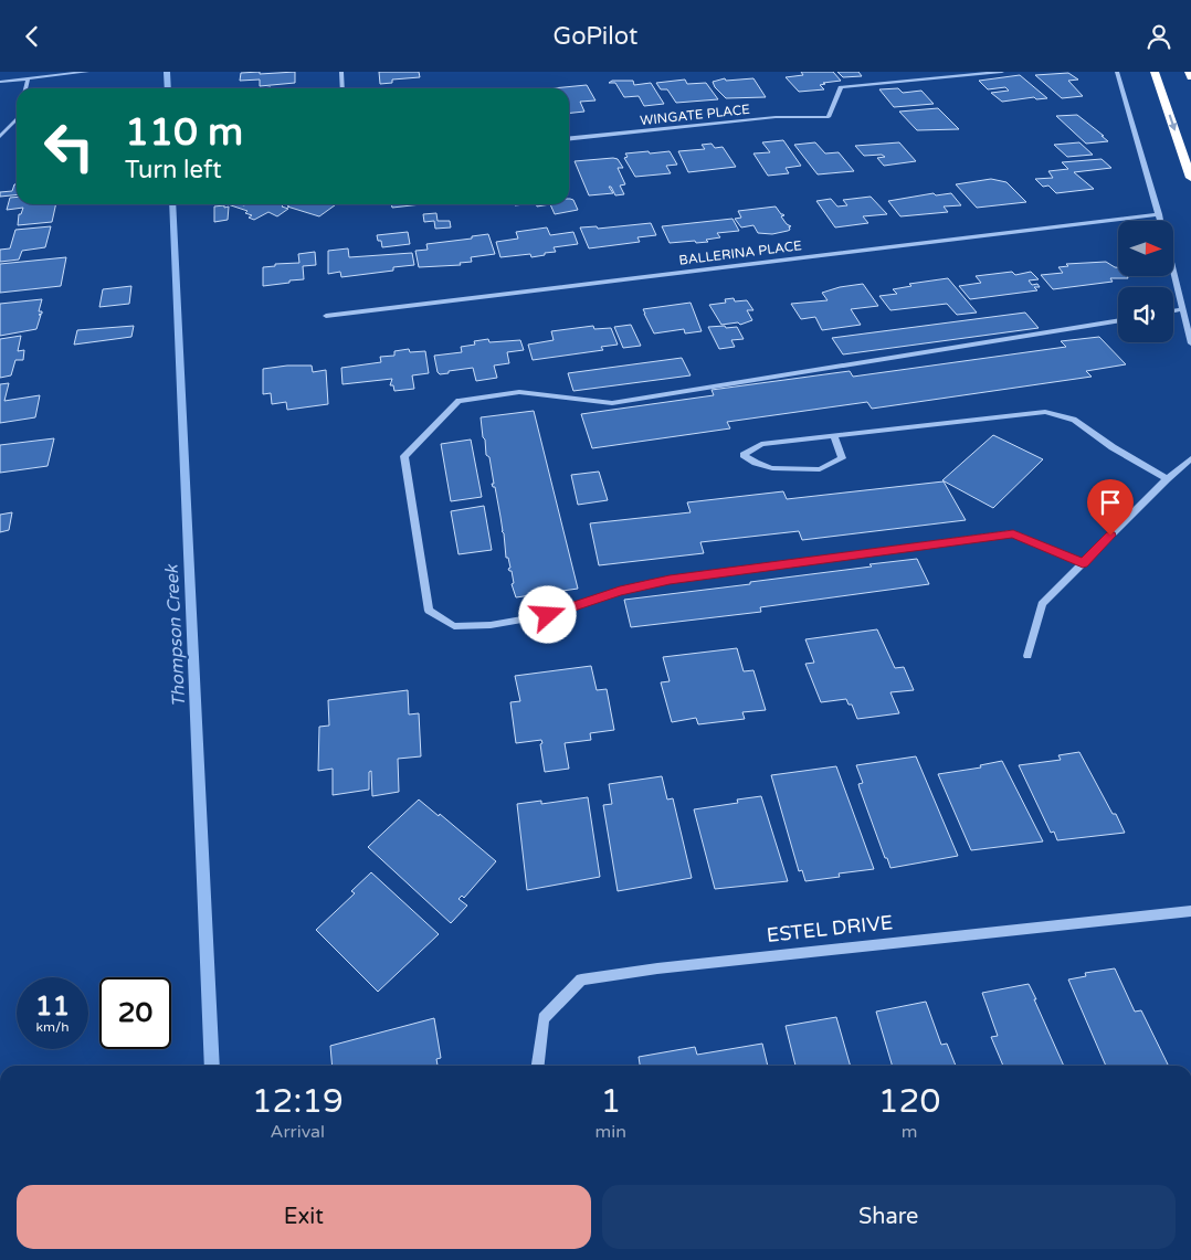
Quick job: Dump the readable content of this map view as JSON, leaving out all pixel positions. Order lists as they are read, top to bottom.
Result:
{
  "streets": {
    "street": ["WINGATE PLACE", "BALLERINA PLACE", "ESTEL DRIVE"]
  },
  "water": ["Thompson Creek"],
  "north": "right",
  "page": {
    "header": "GoPilot",
    "turn": ["110 m", "Turn left"],
    "speed": "11 km/h",
    "limit": "20",
    "eta": [
      "12:19",
      "Arrival",
      "1",
      "min",
      "120",
      "m"
    ],
    "buttons": ["Exit", "Share"]
  }
}
